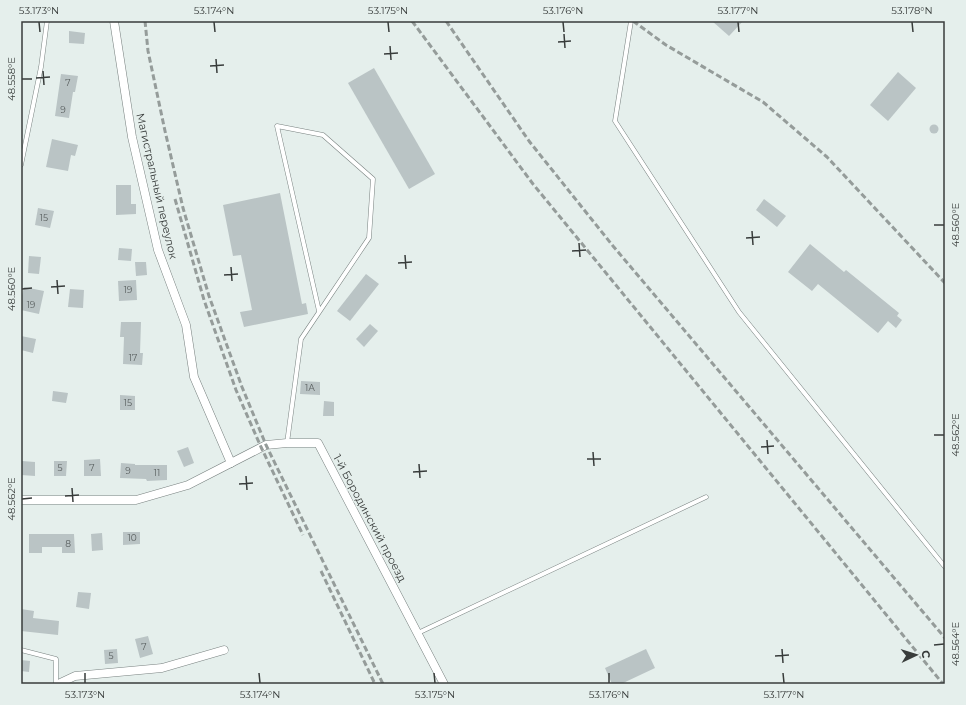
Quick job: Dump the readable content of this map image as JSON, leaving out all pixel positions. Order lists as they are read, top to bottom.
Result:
{
  "streets": {
    "street": ["Магистральный переулок", "1-й Бородинский проезд"]
  },
  "crossings": [
    ["Магистральный переулок", "1-й Бородинский проезд"]
  ],
  "house_numbers": [
    "7",
    "9",
    "15",
    "19",
    "19",
    "17",
    "1А",
    "15",
    "5",
    "7",
    "9",
    "11",
    "10",
    "8",
    "7",
    "5"
  ],
  "north": "right",
  "coordinates": [
    "53.173°N",
    "53.174°N",
    "53.175°N",
    "53.176°N",
    "53.177°N",
    "53.178°N",
    "48.558°E",
    "48.560°E",
    "48.562°E",
    "48.564°E"
  ]
}
